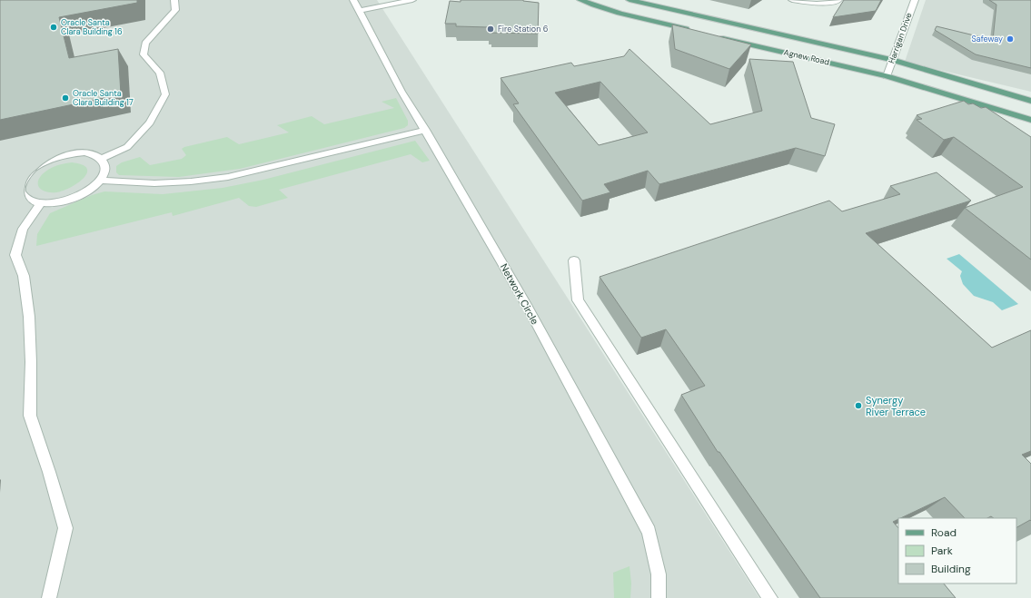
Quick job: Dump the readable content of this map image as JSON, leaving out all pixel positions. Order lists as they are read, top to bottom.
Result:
{
  "streets": {
    "main road": ["Agnew Road"],
    "street": ["Harrigan Drive", "Network Circle"]
  },
  "crossings": [
    ["Harrigan Drive", "Agnew Road"]
  ],
  "places": [
    "Oracle Santa Clara Building 16",
    "Fire Station 6",
    "Safeway",
    "Oracle Santa Clara Building 17",
    "Synergy River Terrace"
  ],
  "legend": ["Road", "Park", "Building"]
}
